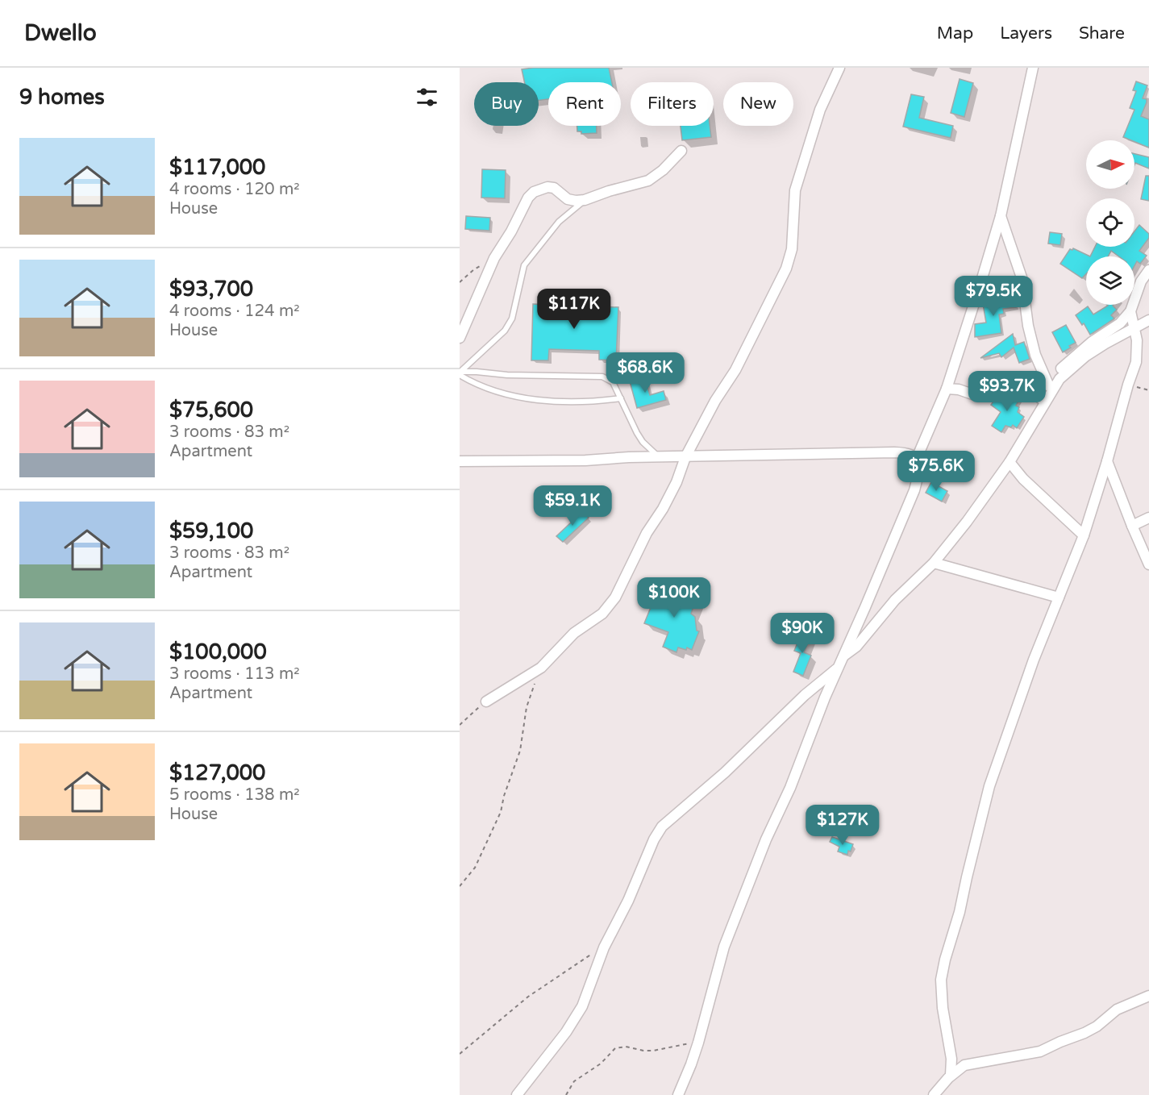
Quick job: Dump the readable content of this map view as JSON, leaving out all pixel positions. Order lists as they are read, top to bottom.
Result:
{
  "north": "right",
  "page": {
    "header": "Dwello",
    "nav": ["Map", "Layers", "Share"],
    "heading": "9 homes",
    "chip": [
      "Buy",
      "Rent",
      "Filters",
      "New"
    ],
    "list": [
      {
        "name": "$117,000",
        "note": "4 rooms · 120 m² · House"
      },
      {
        "name": "$93,700",
        "note": "4 rooms · 124 m² · House"
      },
      {
        "name": "$75,600",
        "note": "3 rooms · 83 m² · Apartment"
      },
      {
        "name": "$59,100",
        "note": "3 rooms · 83 m² · Apartment"
      },
      {
        "name": "$100,000",
        "note": "3 rooms · 113 m² · Apartment"
      },
      {
        "name": "$127,000",
        "note": "5 rooms · 138 m² · House"
      }
    ],
    "price": [
      "$79.5K",
      "$117K",
      "$68.6K",
      "$93.7K",
      "$75.6K",
      "$59.1K",
      "$100K",
      "$90K",
      "$127K"
    ]
  }
}
